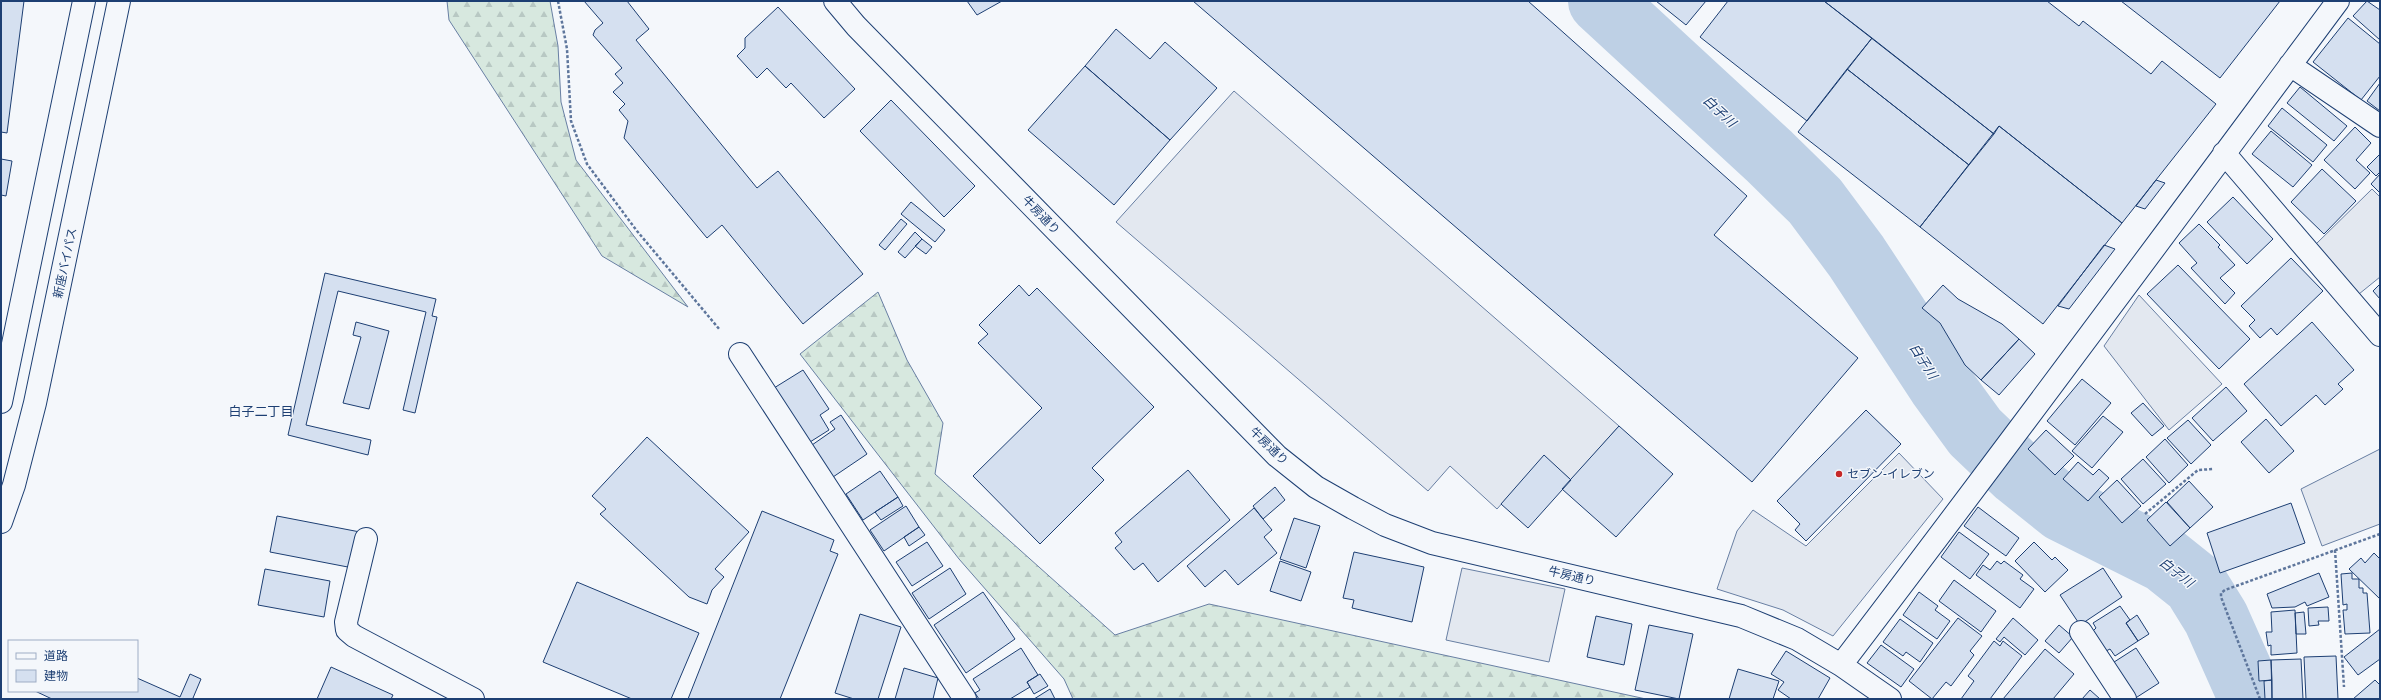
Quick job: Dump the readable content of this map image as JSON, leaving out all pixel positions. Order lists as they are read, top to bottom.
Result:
{
  "streets": {
    "main road": ["牛房通り", "新座バイパス"]
  },
  "districts": ["白子二丁目"],
  "water": ["白子川"],
  "places": ["セブン-イレブン"],
  "legend": ["道路", "建物"]
}
